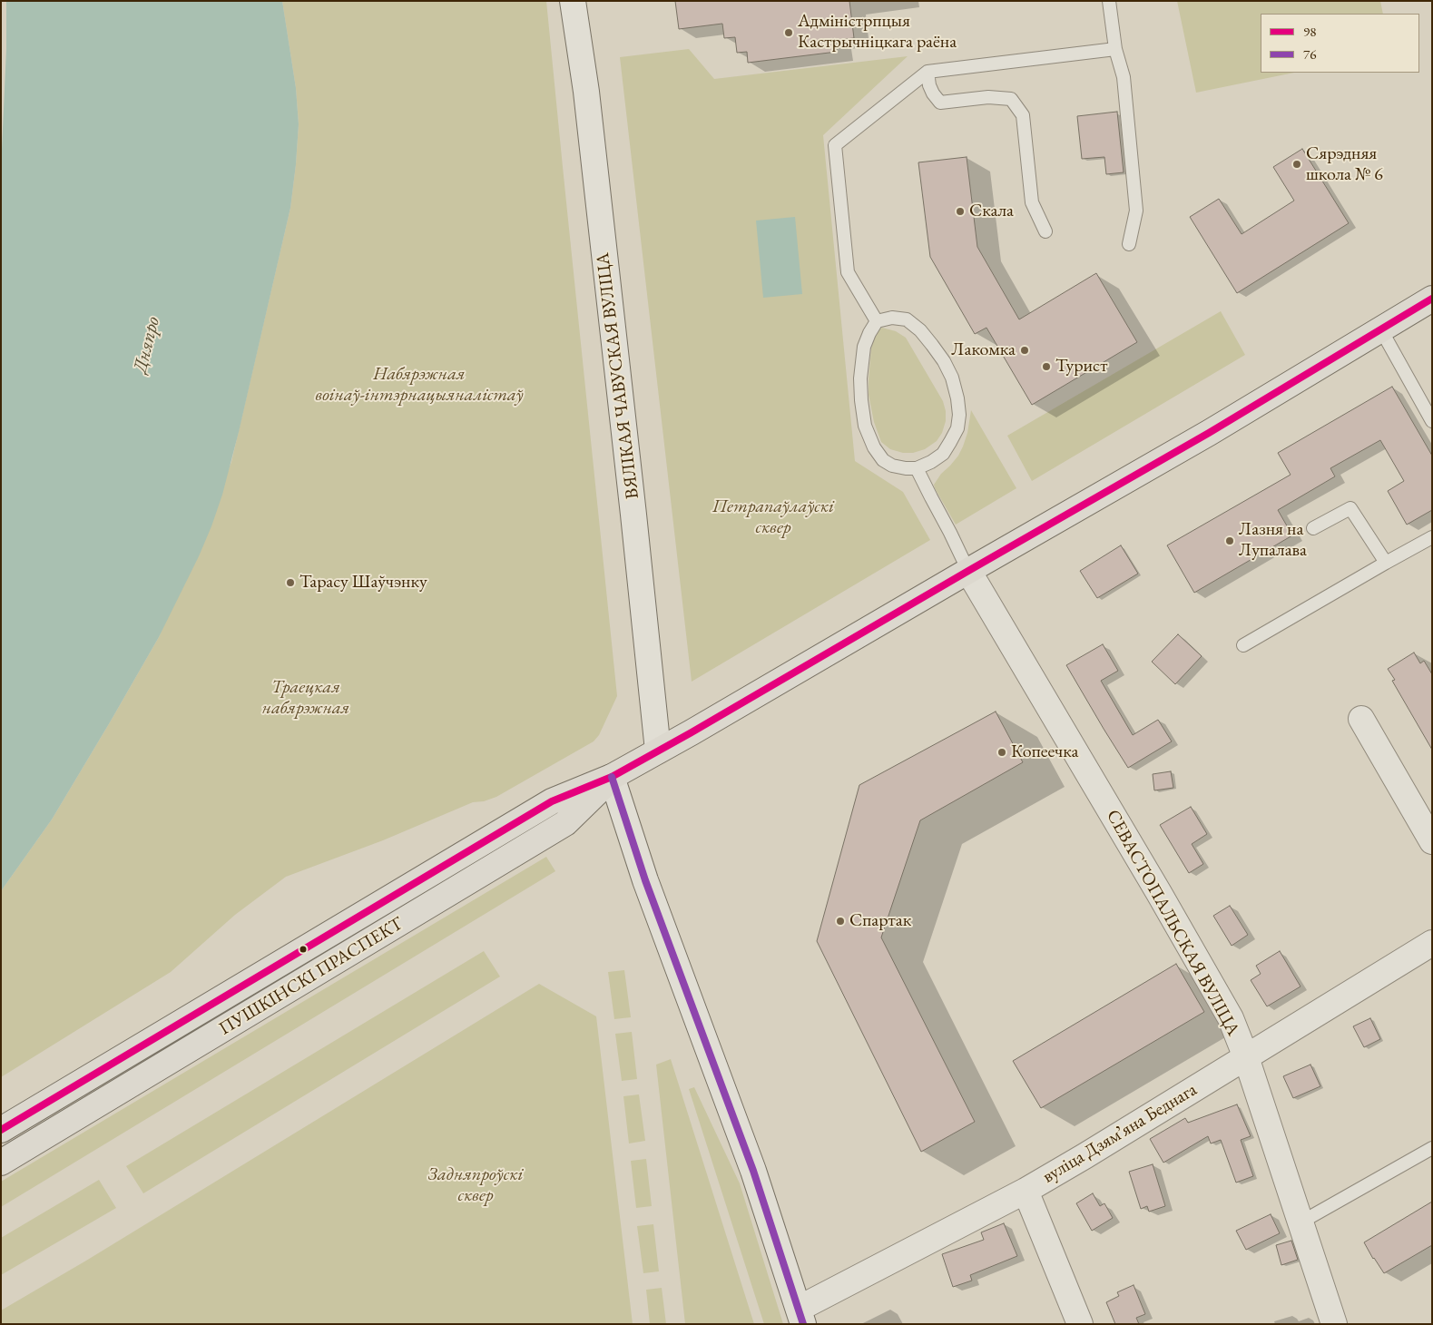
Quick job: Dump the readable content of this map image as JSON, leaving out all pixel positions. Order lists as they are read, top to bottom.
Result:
{
  "streets": {
    "main road": ["ПУШКІНСКІ ПРАСПЕКТ"],
    "street": ["ВЯЛІКАЯ ЧАВУСКАЯ ВУЛІЦА", "СЕВАСТОПАЛЬСКАЯ ВУЛІЦА", "вуліца Дзямʼяна Беднага"]
  },
  "crossings": [
    ["ВЯЛІКАЯ ЧАВУСКАЯ ВУЛІЦА", "ПУШКІНСКІ ПРАСПЕКТ"],
    ["СЕВАСТОПАЛЬСКАЯ ВУЛІЦА", "ПУШКІНСКІ ПРАСПЕКТ"],
    ["СЕВАСТОПАЛЬСКАЯ ВУЛІЦА", "вуліца Дзямʼяна Беднага"]
  ],
  "water": ["Дняпро"],
  "parks": [
    "Набярэжная воінаў-інтэрнацыяналістаў",
    "Петрапаўлаўскі сквер",
    "Траецкая набярэжная",
    "Задняпроўскі сквер"
  ],
  "places": [
    "Адміністрпцыя Кастрычніцкага раёна",
    "Сярэдняя школа № 6",
    "Скала",
    "Лакомка",
    "Турист",
    "Лазня на Лупалава",
    "Тарасу Шаўчэнку",
    "Копеечка",
    "Спартак"
  ],
  "lines": ["transit line 98", "transit line 76"],
  "legend": ["98", "76"]
}
